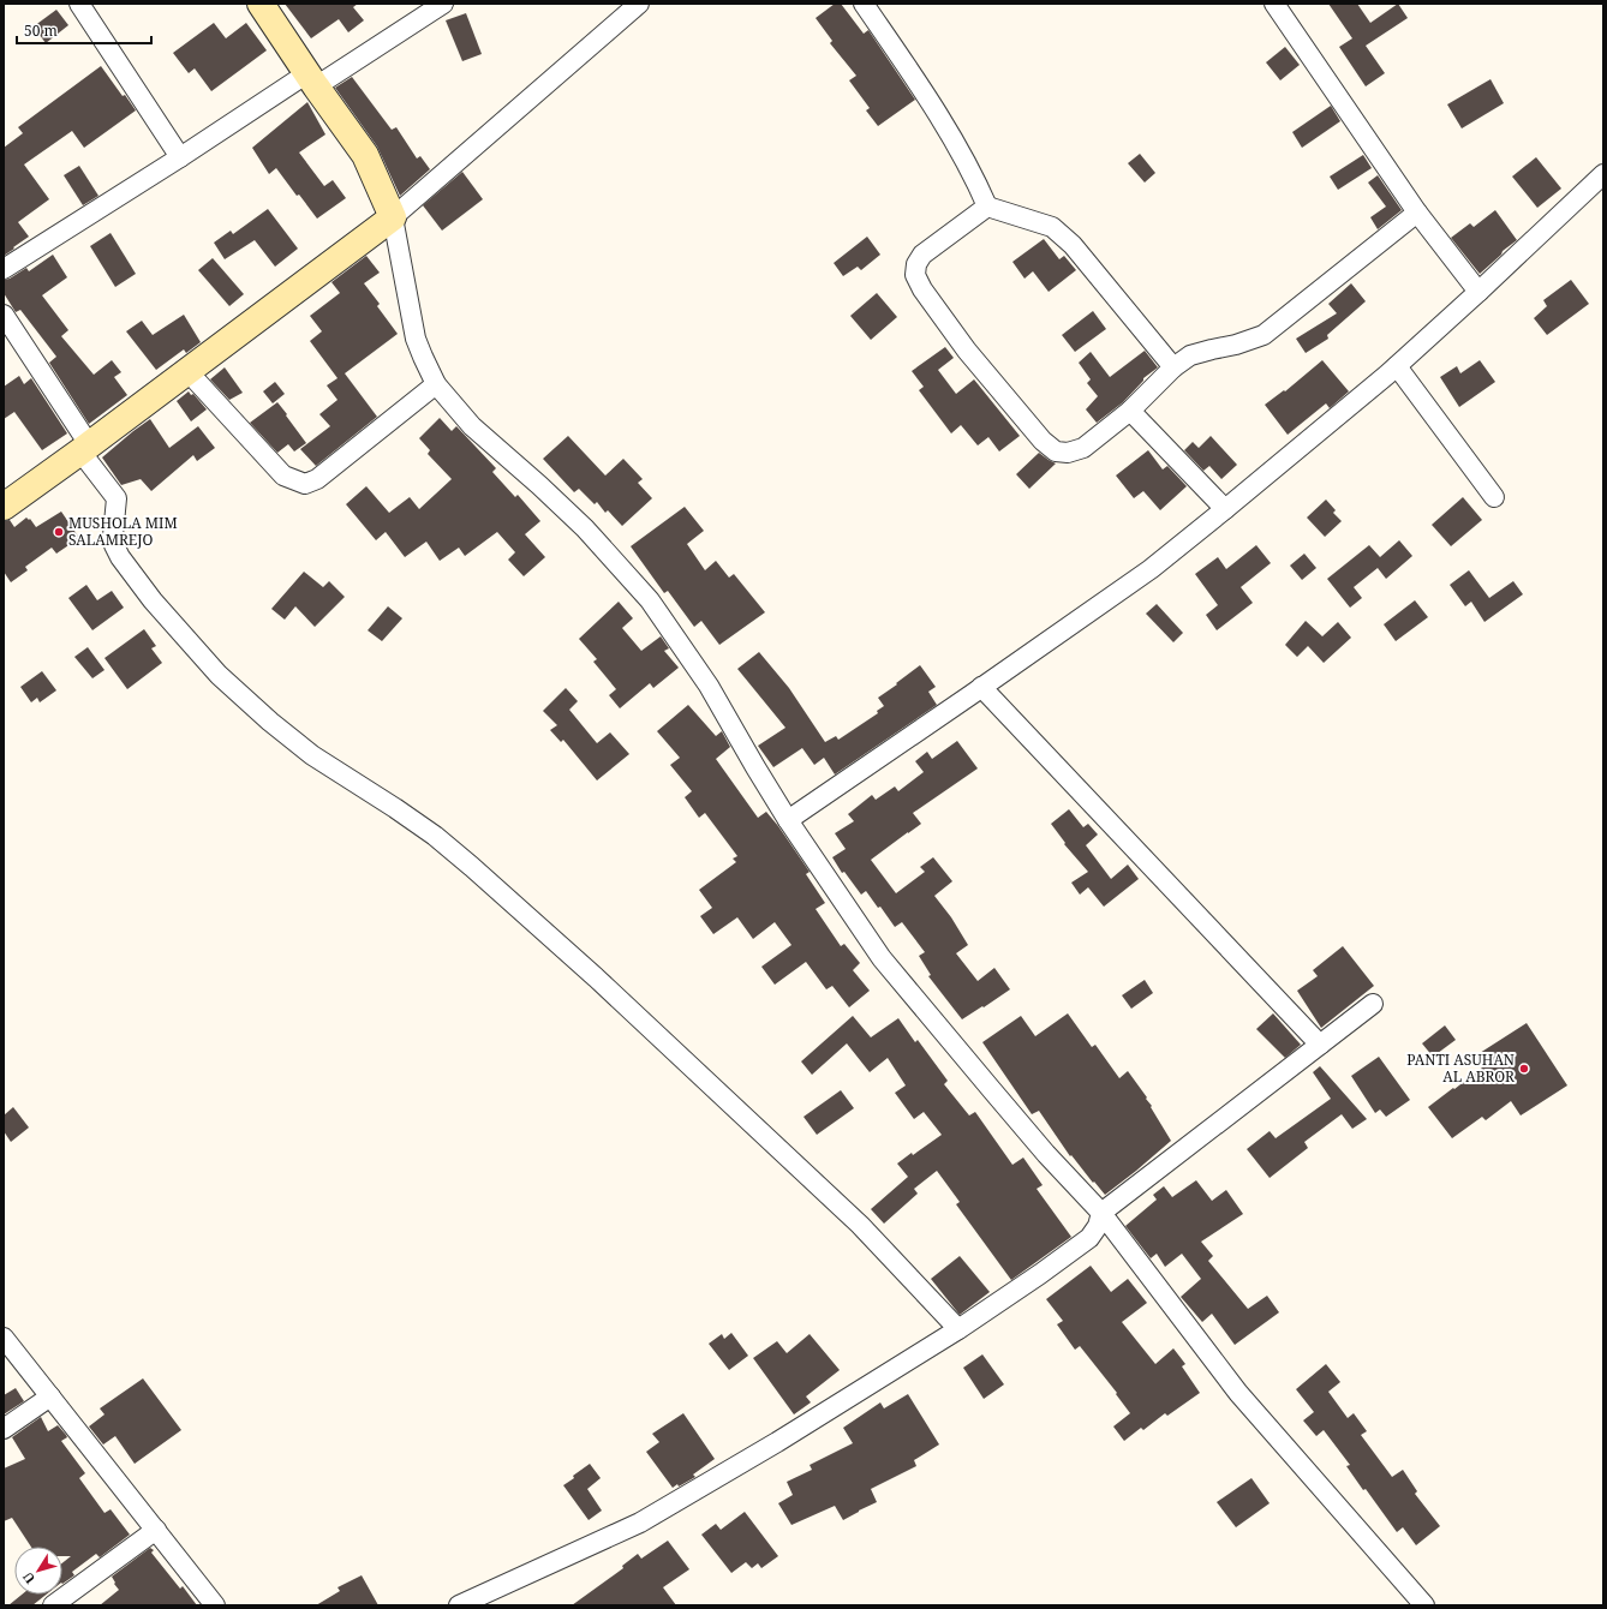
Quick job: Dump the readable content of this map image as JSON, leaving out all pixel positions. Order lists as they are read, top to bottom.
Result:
{
  "places": ["MUSHOLA MIM SALAMREJO", "PANTI ASUHAN AL ABROR"],
  "scale_bar": "50 m",
  "north": "bottom left"
}
